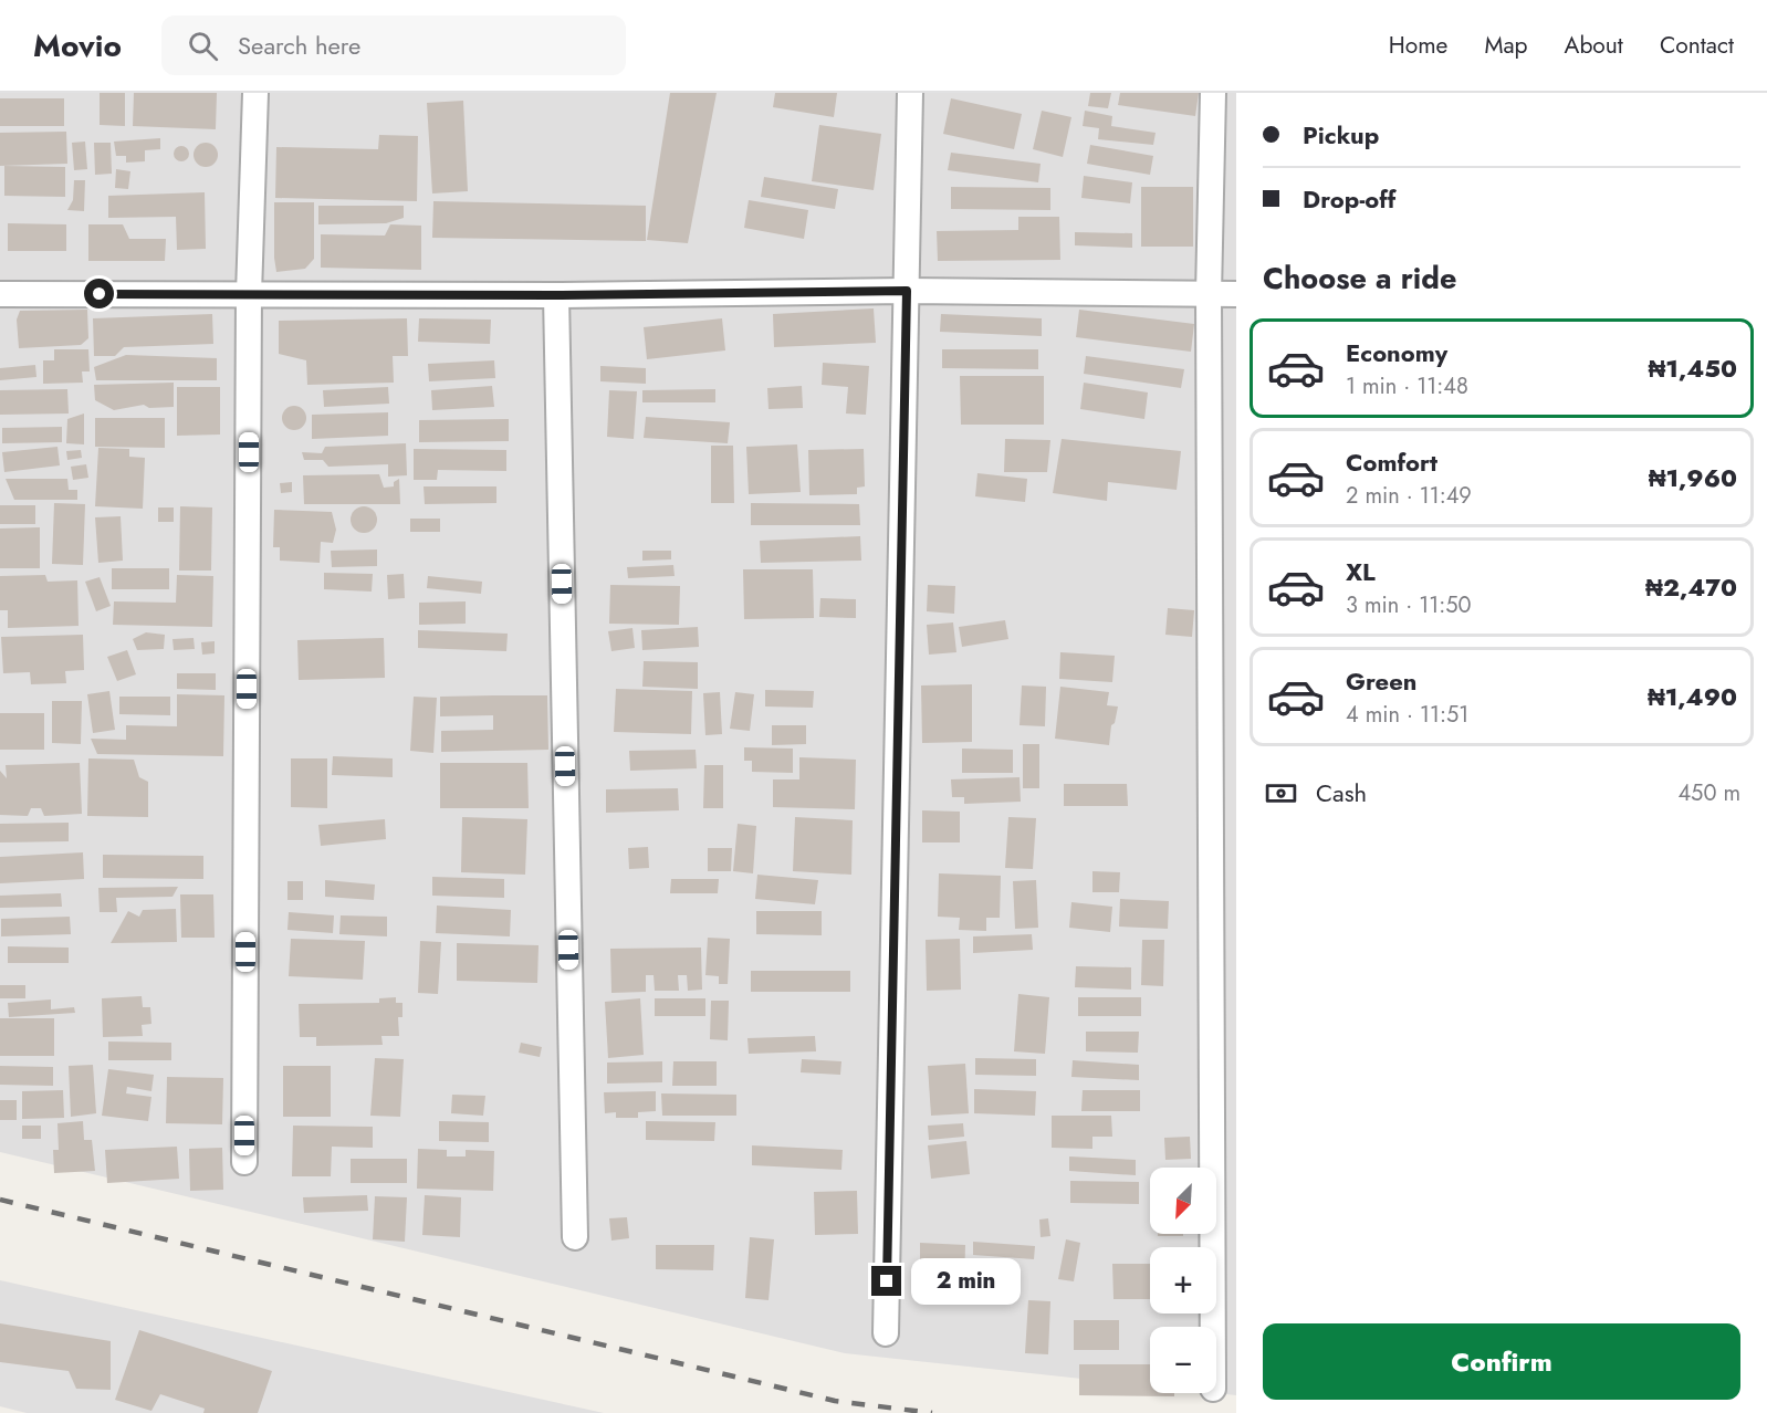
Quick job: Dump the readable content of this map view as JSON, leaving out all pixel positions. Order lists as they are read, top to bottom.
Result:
{
  "north": "bottom left",
  "page": {
    "header": "Movio",
    "search": "Search here",
    "nav": [
      "Home",
      "Map",
      "About",
      "Contact"
    ],
    "banner": ["Pickup", "Drop-off"],
    "heading": "Choose a ride",
    "list": [
      {
        "name": "Economy",
        "note": "1 min · 11:48",
        "value": "₦1,450"
      },
      {
        "name": "Comfort",
        "note": "2 min · 11:49",
        "value": "₦1,960"
      },
      {
        "name": "XL",
        "note": "3 min · 11:50",
        "value": "₦2,470"
      },
      {
        "name": "Green",
        "note": "4 min · 11:51",
        "value": "₦1,490"
      }
    ],
    "pay": ["Cash", "450 m"],
    "map_buttons": ["+", "−"],
    "bubble": "2 min",
    "buttons": "Confirm"
  }
}
